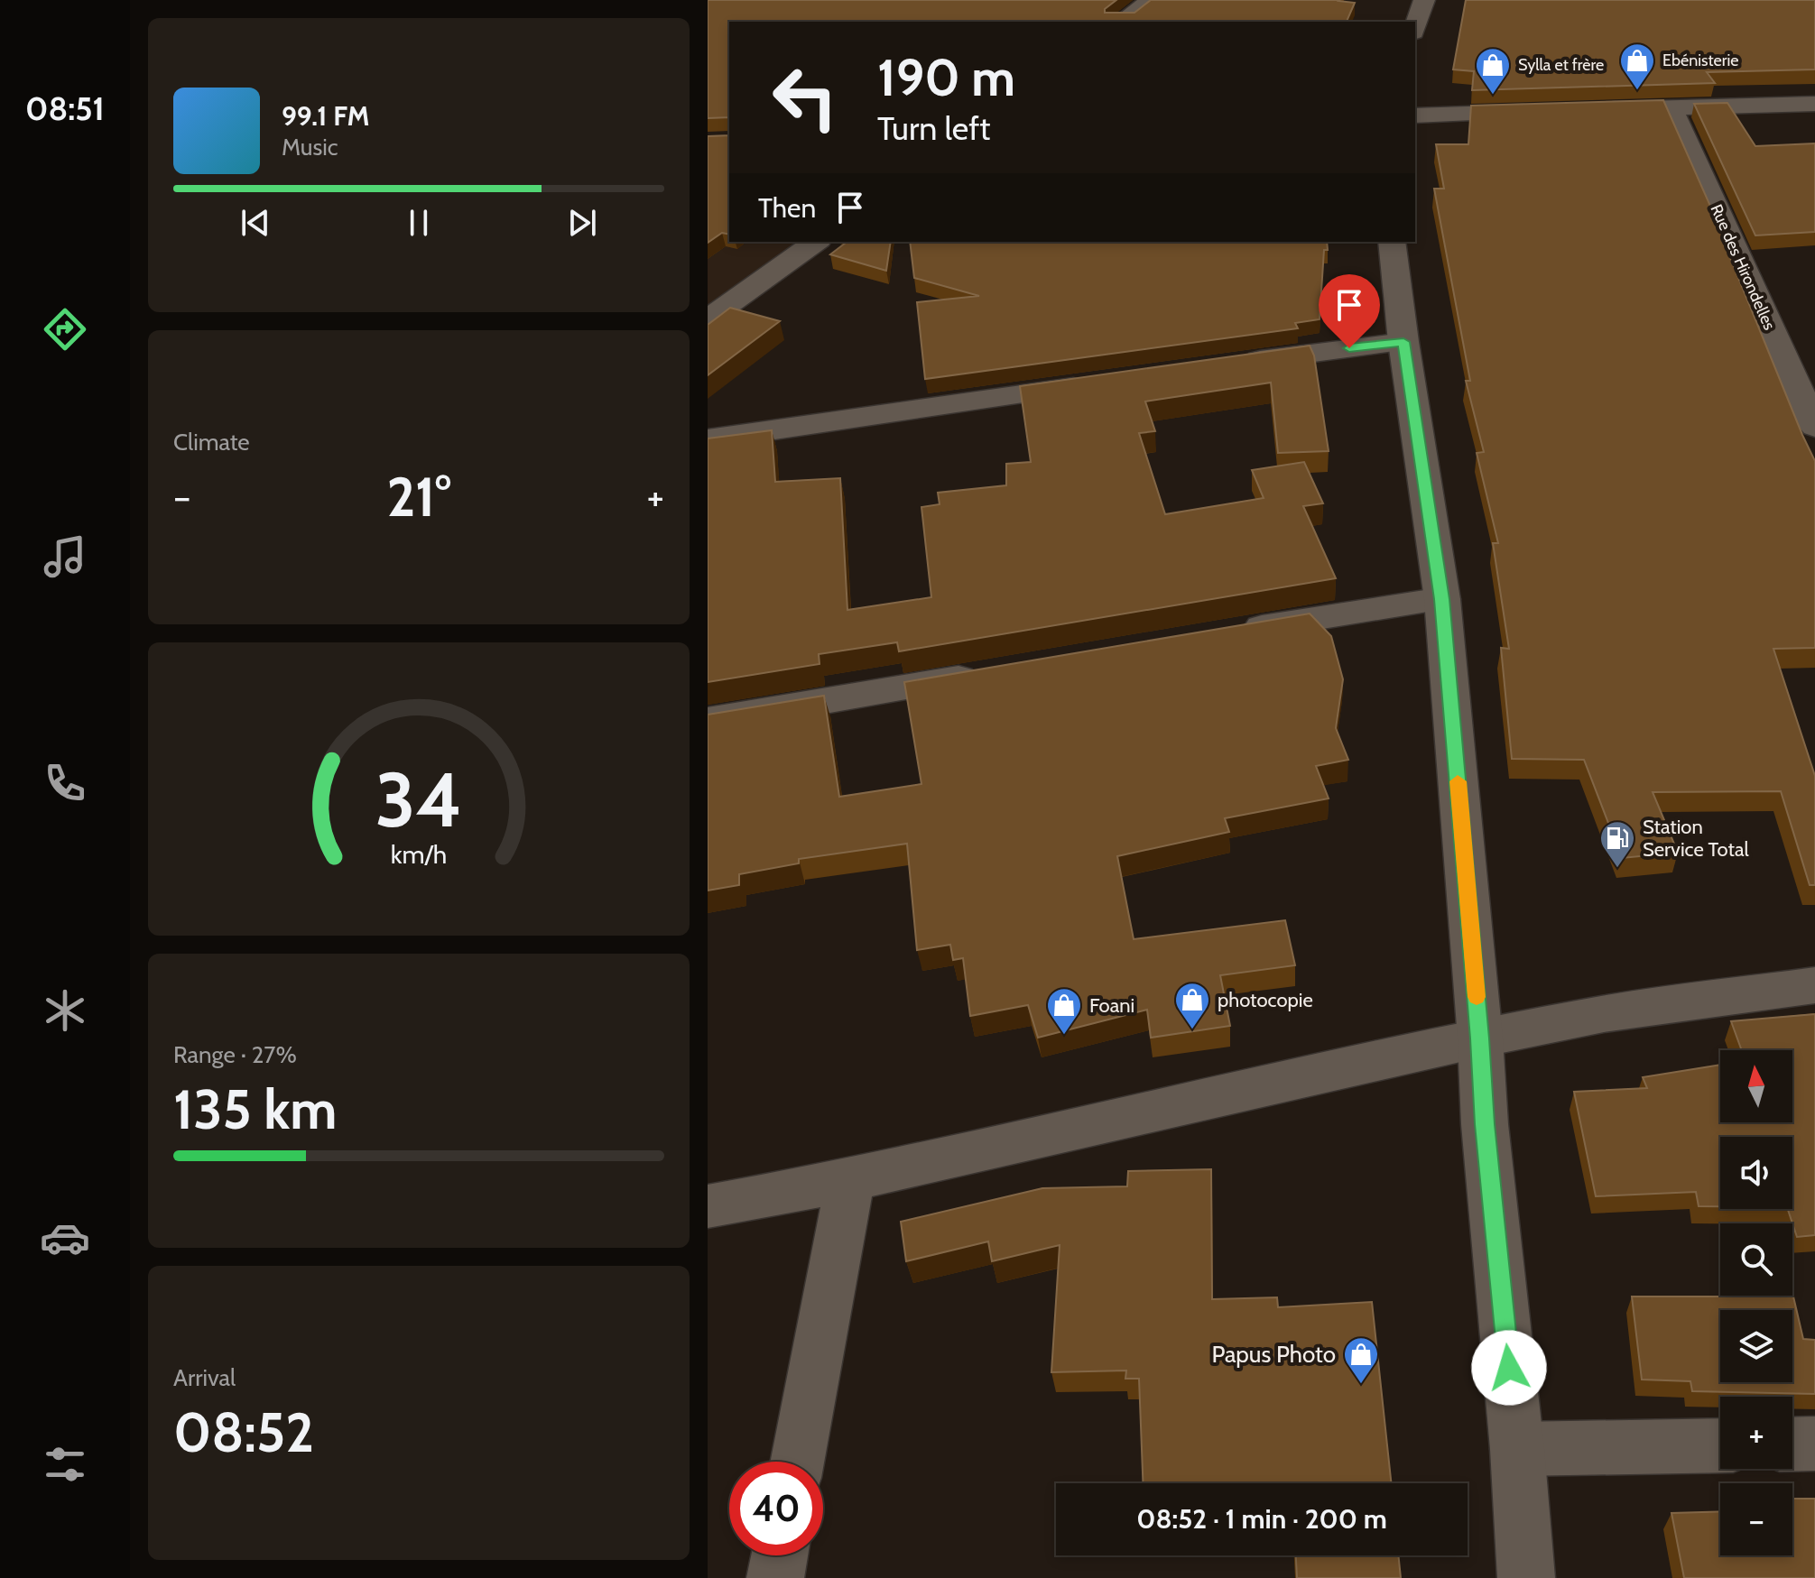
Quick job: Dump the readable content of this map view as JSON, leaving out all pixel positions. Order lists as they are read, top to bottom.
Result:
{
  "streets": {
    "street": ["Rue des Hirondelles"]
  },
  "places": {
    "shop": [
      "Ebénisterie",
      "Sylla et frère",
      "photocopie",
      "Foani",
      "Papus Photo"
    ],
    "fuel station": ["Station Service Total"]
  },
  "north": "top",
  "page": {
    "tabs": "08:51",
    "turn": ["190 m", "Turn left"],
    "song": ["99.1 FM", "Music"],
    "then": "Then",
    "tile": [
      "Climate",
      ["Range · 27%", "135 km"],
      ["Arrival", "08:52"]
    ],
    "heat": ["−", "21°", "+"],
    "map_buttons": ["+", "−"],
    "limit": "40",
    "trip": "08:52 · 1 min · 200 m",
    "gauge": ["34", "km/h"]
  }
}
